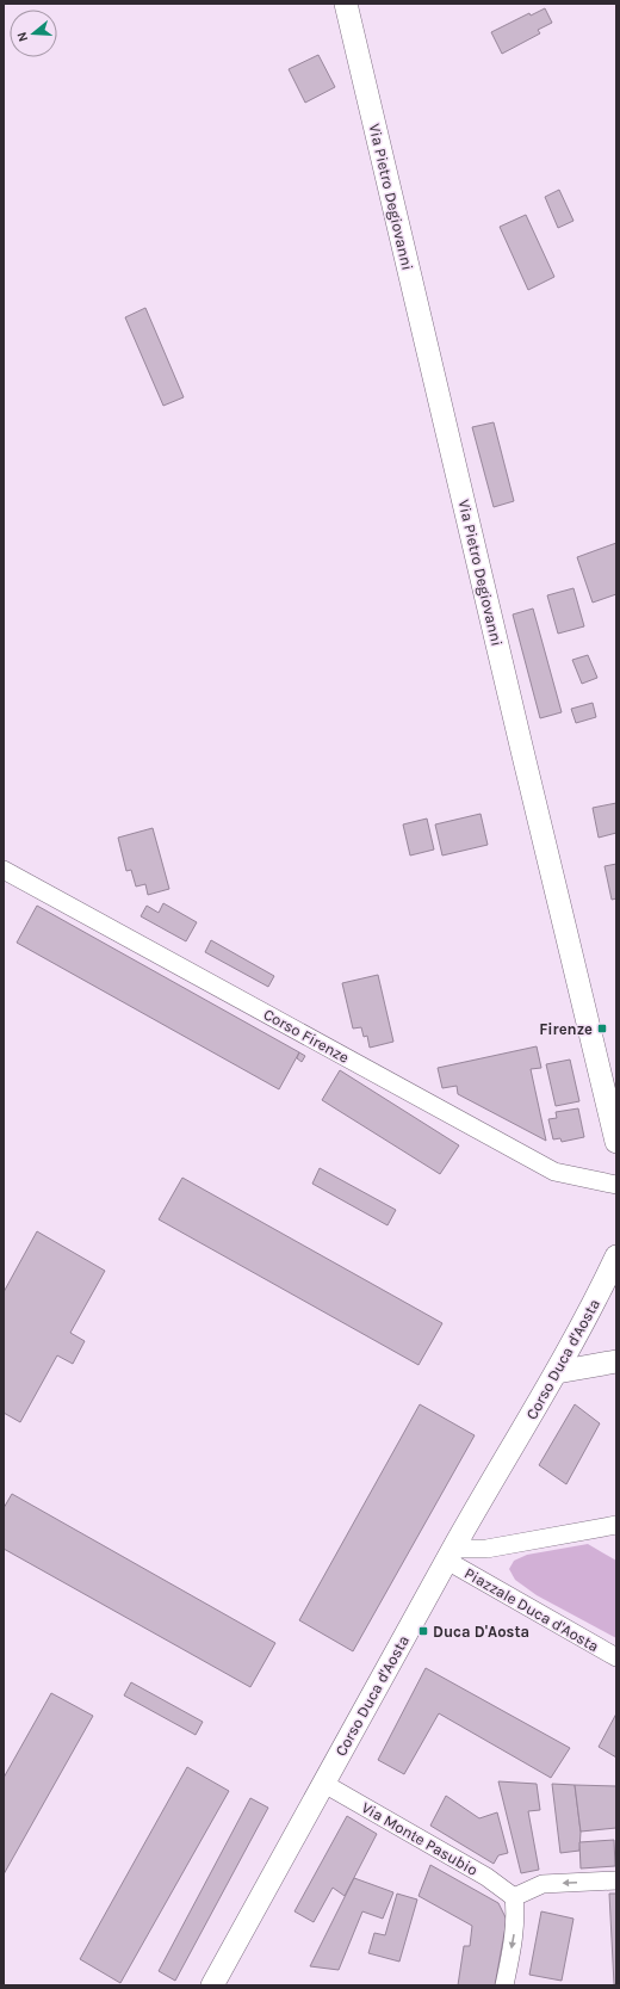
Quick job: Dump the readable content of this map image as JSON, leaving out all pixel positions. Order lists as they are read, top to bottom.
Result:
{
  "streets": {
    "street": [
      "Via Pietro Degiovanni",
      "Corso Firenze",
      "Corso Duca d'Aosta",
      "Piazzale Duca d'Aosta",
      "Via Monte Pasubio"
    ]
  },
  "crossings": [
    ["Corso Duca d'Aosta", "Piazzale Duca d'Aosta"],
    ["Corso Duca d'Aosta", "Via Monte Pasubio"]
  ],
  "places": {
    "transit": ["Firenze", "Duca D'Aosta"]
  },
  "north": "left"
}
